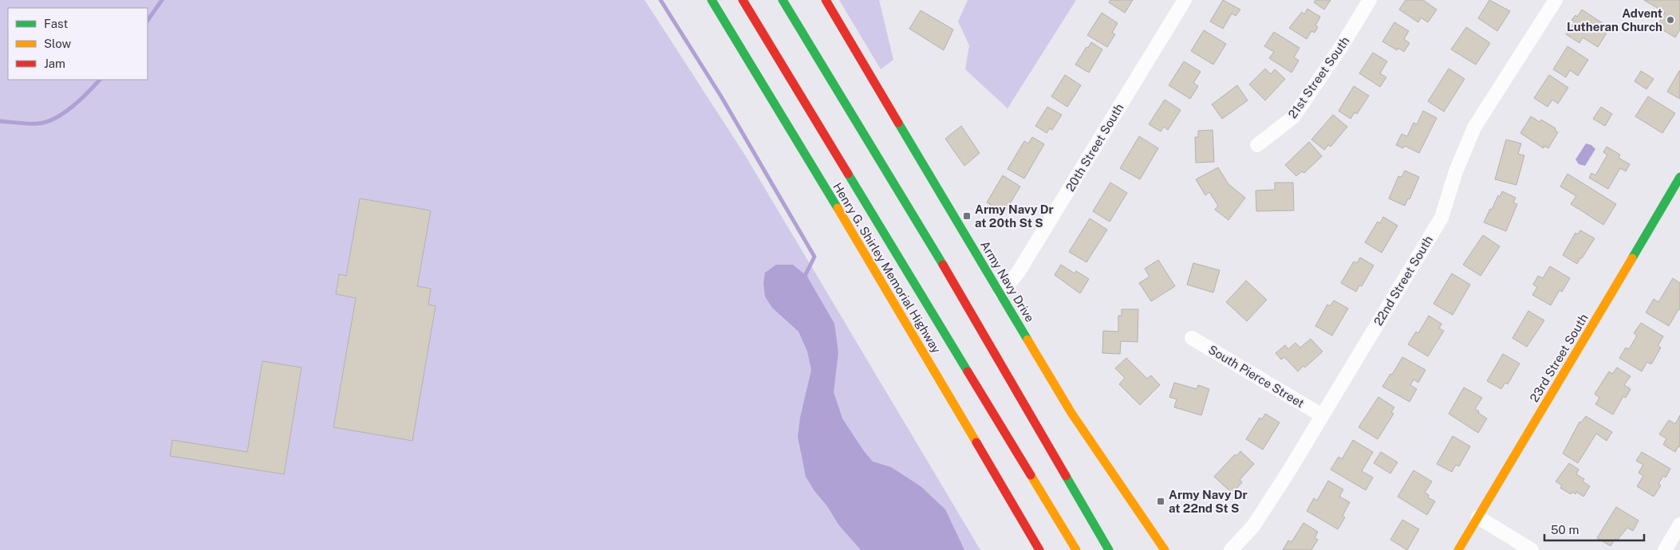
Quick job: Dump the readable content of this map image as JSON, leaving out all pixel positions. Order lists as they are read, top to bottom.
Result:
{
  "streets": {
    "main road": ["Henry G. Shirley Memorial Highway", "Army Navy Drive", "23rd Street South"],
    "street": [
      "21st Street South",
      "20th Street South",
      "22nd Street South",
      "South Pierce Street"
    ]
  },
  "crossings": [
    ["20th Street South", "Army Navy Drive"],
    ["22nd Street South", "South Pierce Street"]
  ],
  "places": {
    "other": ["Advent Lutheran Church"],
    "transit": ["Army Navy Dr at 20th St S", "Army Navy Dr at 22nd St S"]
  },
  "legend": ["Fast", "Slow", "Jam"],
  "scale_bar": "50 m"
}
